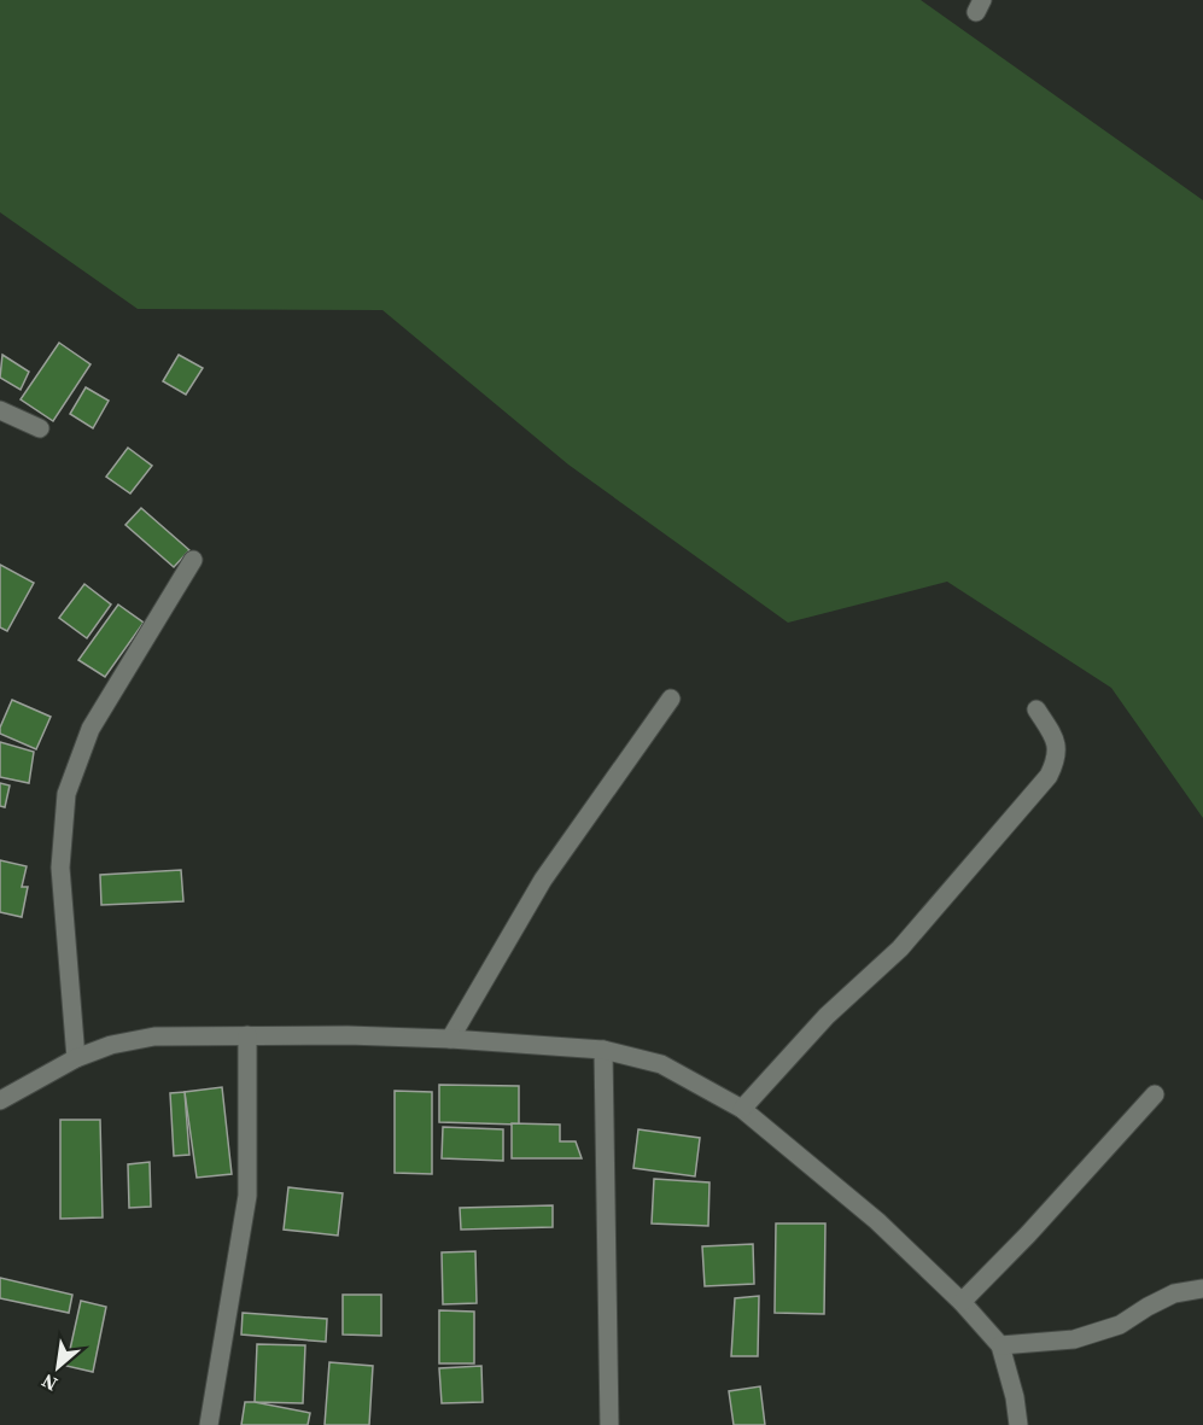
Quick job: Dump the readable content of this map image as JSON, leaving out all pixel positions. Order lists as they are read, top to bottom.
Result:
{
  "north": "bottom left"
}
